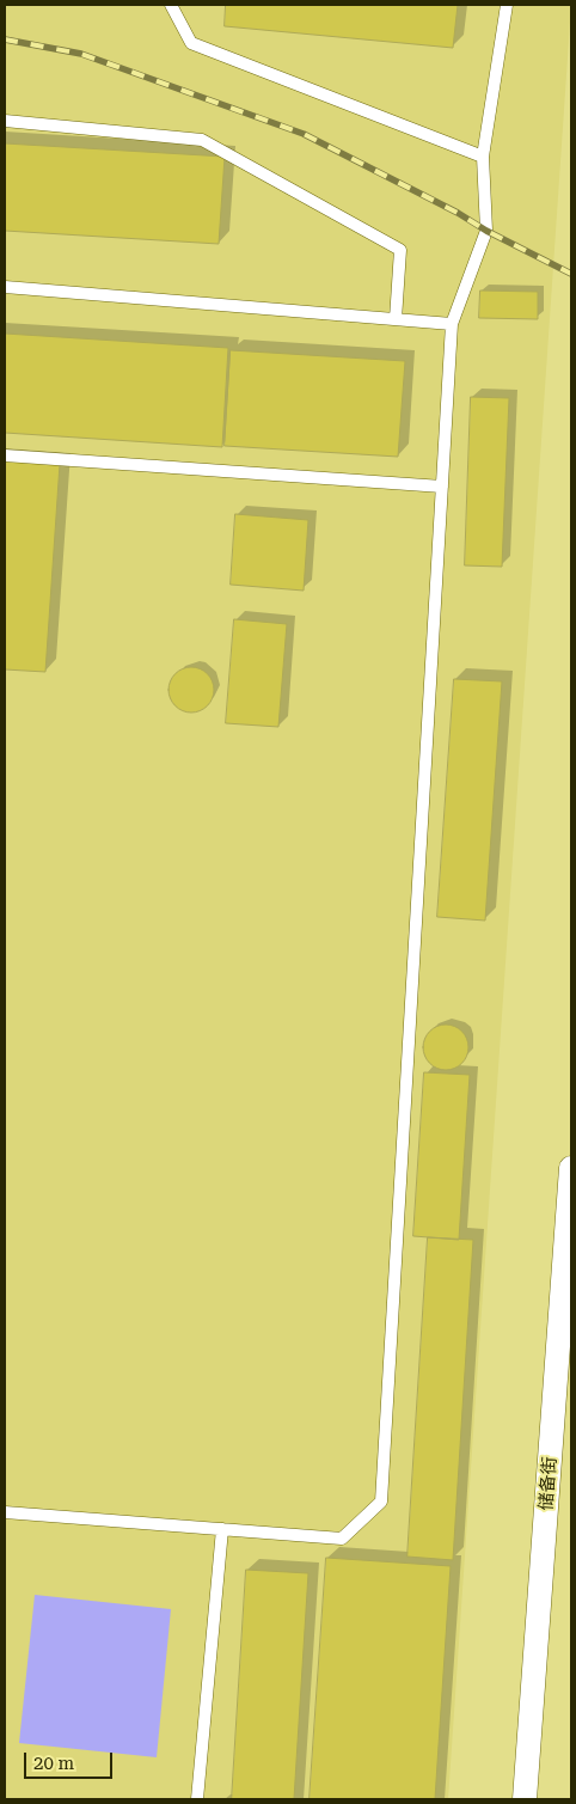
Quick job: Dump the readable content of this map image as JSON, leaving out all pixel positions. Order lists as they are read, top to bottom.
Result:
{
  "streets": {
    "street": ["储备街"]
  },
  "scale_bar": "20 m"
}
